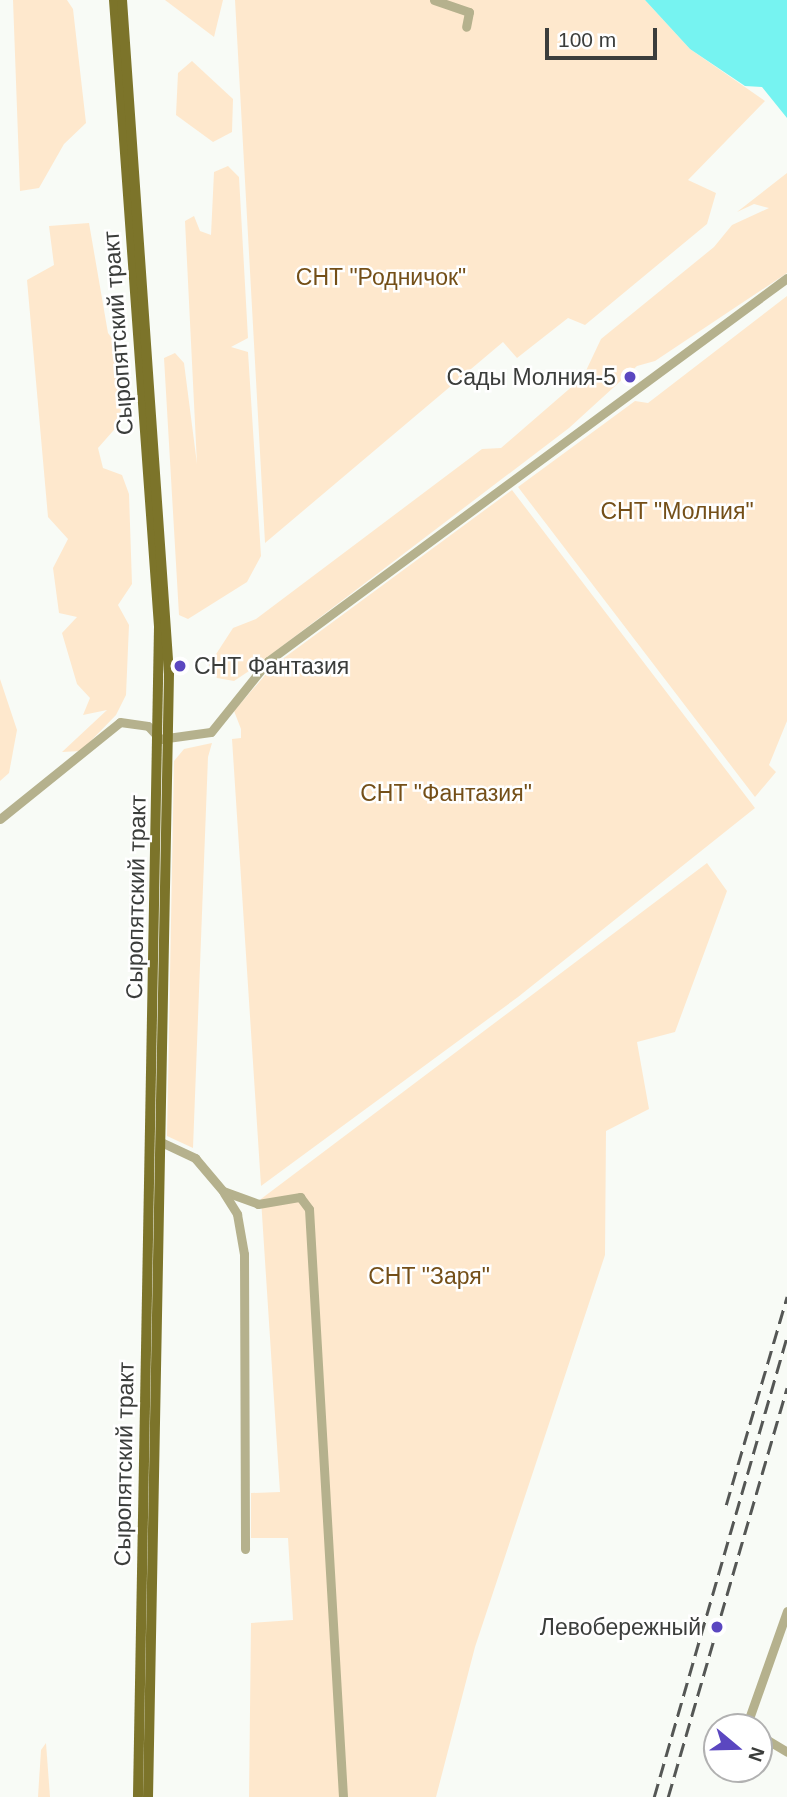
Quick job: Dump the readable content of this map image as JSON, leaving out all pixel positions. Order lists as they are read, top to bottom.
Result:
{
  "streets": {
    "main road": ["Сыропятский тракт"]
  },
  "parks": [
    "СНТ \"Родничок\"",
    "СНТ \"Молния\"",
    "СНТ \"Фантазия\"",
    "СНТ \"Заря\""
  ],
  "places": ["Сады Молния-5", "СНТ Фантазия", "Левобережный"],
  "scale_bar": "100 m",
  "north": "right"
}
